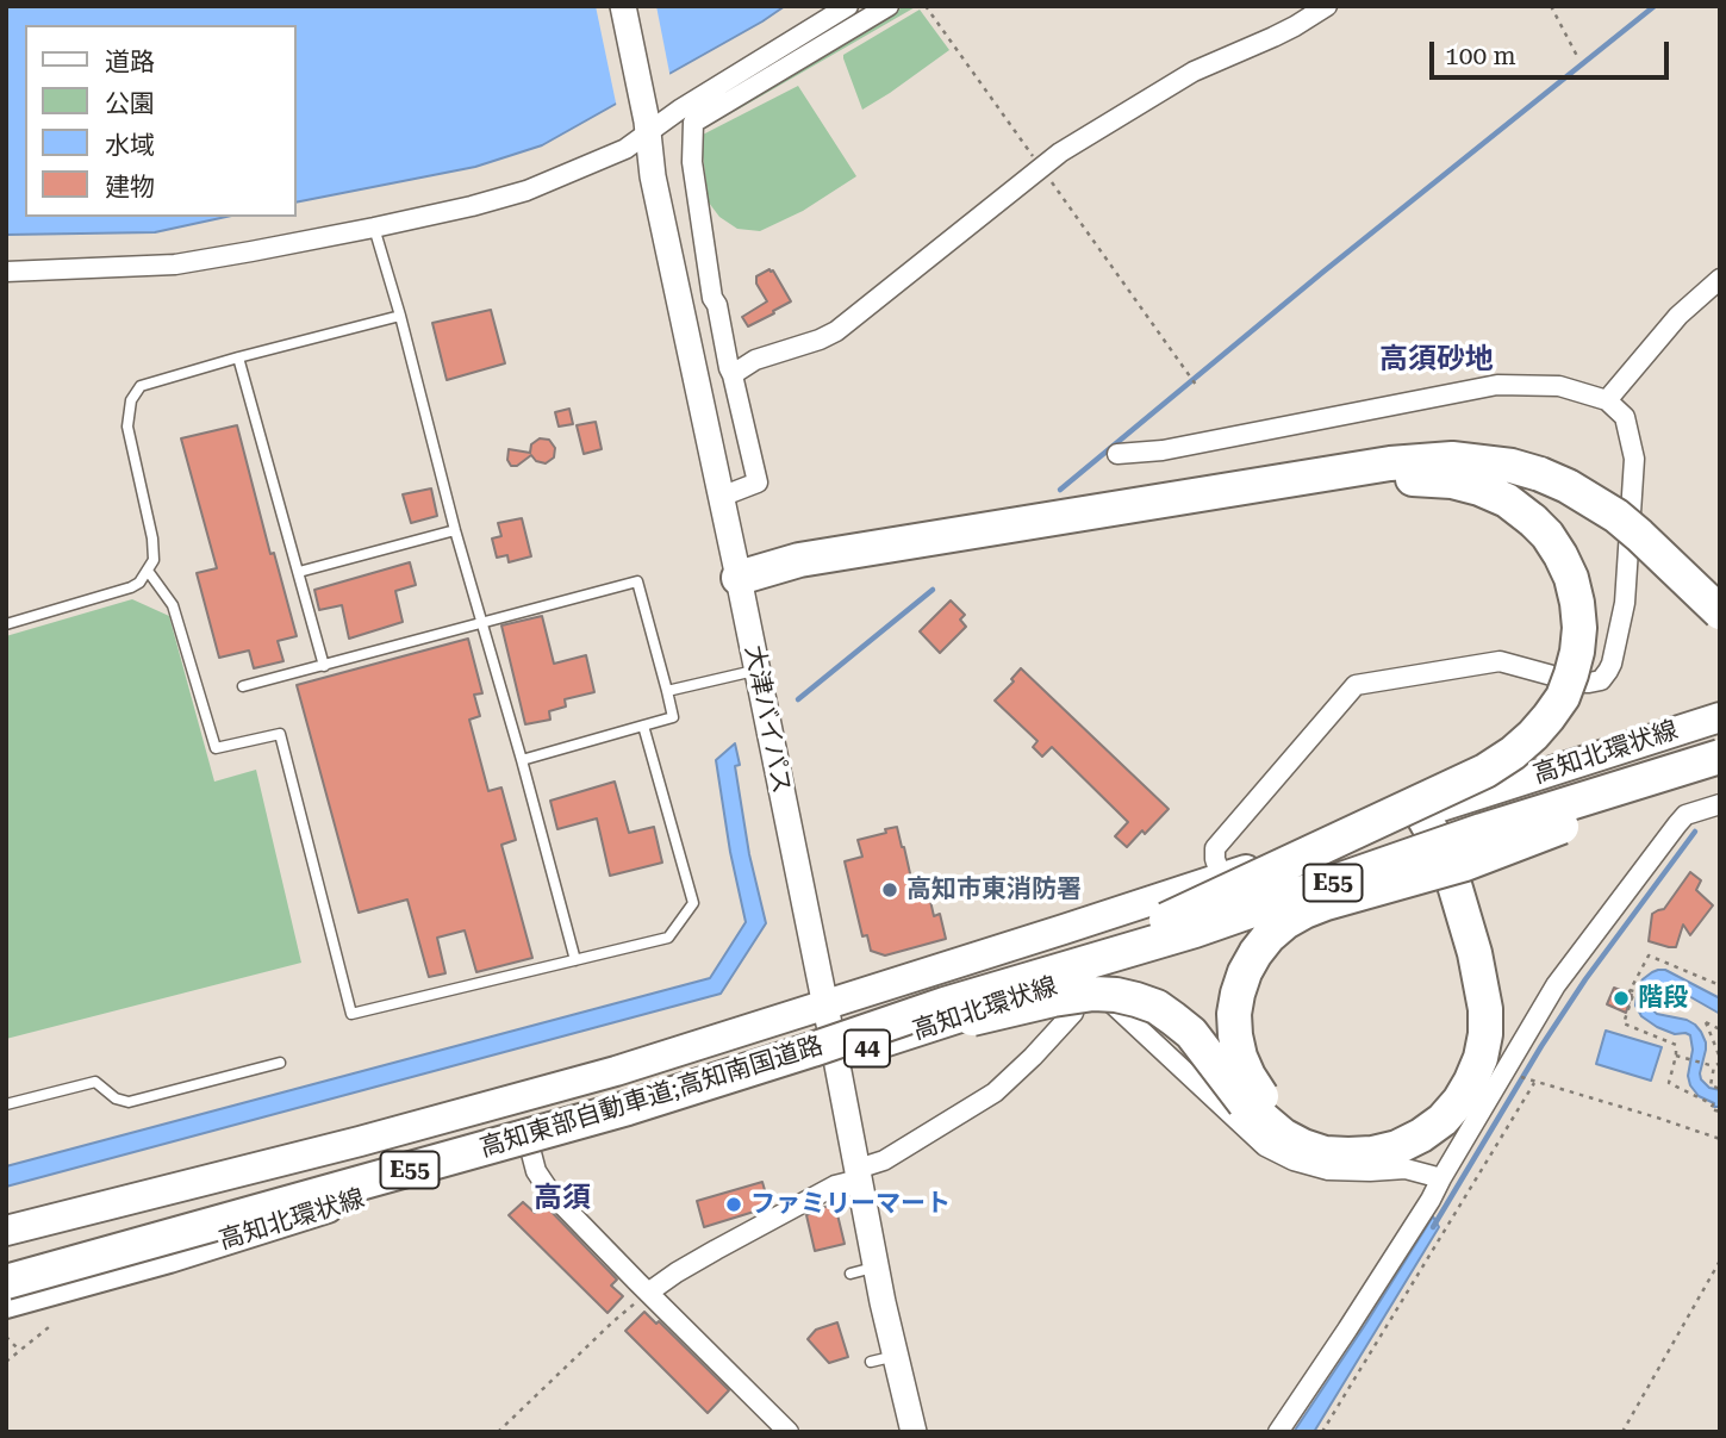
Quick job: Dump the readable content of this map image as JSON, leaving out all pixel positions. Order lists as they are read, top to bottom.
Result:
{
  "streets": {
    "highway": ["E55", "高知東部自動車道;高知南国道路"],
    "main road": ["大津バイパス", "高知北環状線", "44"]
  },
  "crossings": [
    ["大津バイパス", "高知北環状線"],
    ["大津バイパス", "高知東部自動車道;高知南国道路"],
    ["高知北環状線", "高知東部自動車道;高知南国道路"]
  ],
  "districts": ["高須砂地", "高須"],
  "places": ["高知市東消防署", "階段", "ファミリーマート"],
  "legend": [
    "道路",
    "公園",
    "水域",
    "建物"
  ],
  "scale_bar": "100 m"
}
